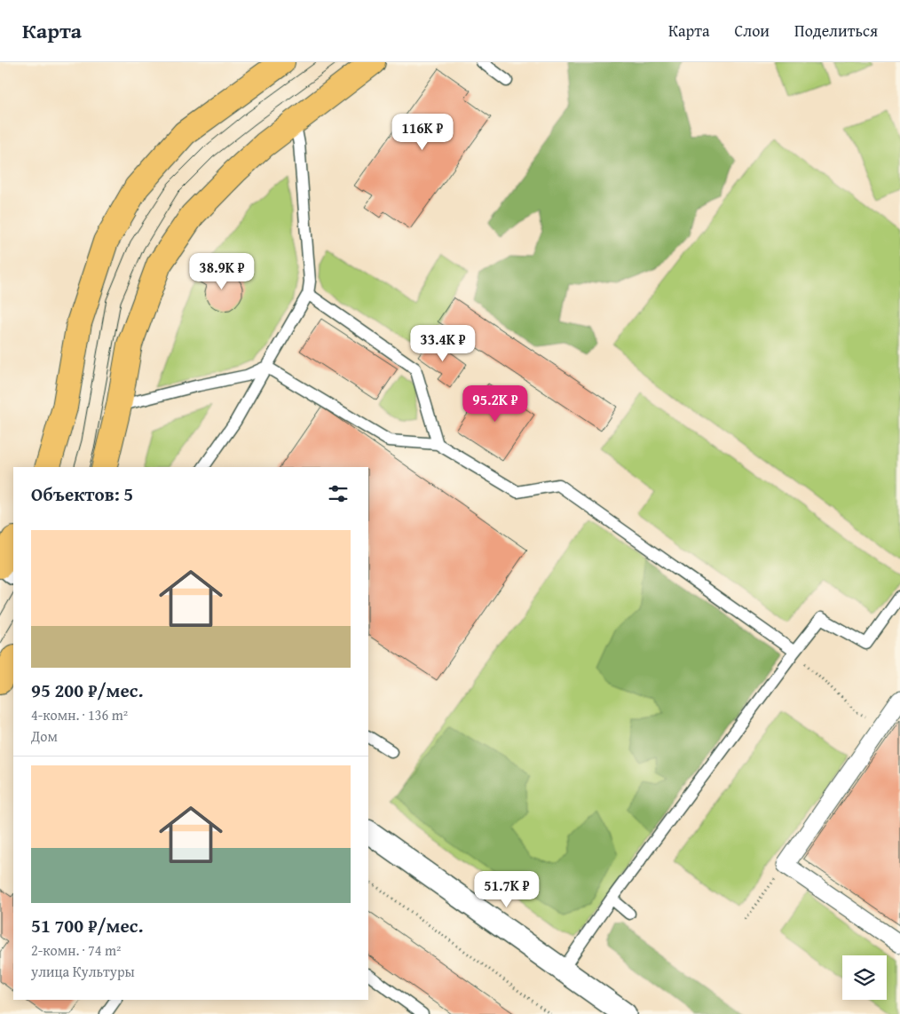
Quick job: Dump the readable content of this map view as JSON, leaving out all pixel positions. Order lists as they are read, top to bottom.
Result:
{
  "page": {
    "header": "Карта",
    "nav": ["Карта", "Слои", "Поделиться"],
    "price": [
      "116K ₽",
      "38.9K ₽",
      "33.4K ₽",
      "95.2K ₽",
      "51.7K ₽"
    ],
    "heading": "Объектов: 5",
    "list": [
      {
        "name": "95 200 ₽/мес.",
        "note": "4-комн. · 136 m² · Дом"
      },
      {
        "name": "51 700 ₽/мес.",
        "note": "2-комн. · 74 m² · улица Культуры"
      }
    ]
  }
}
